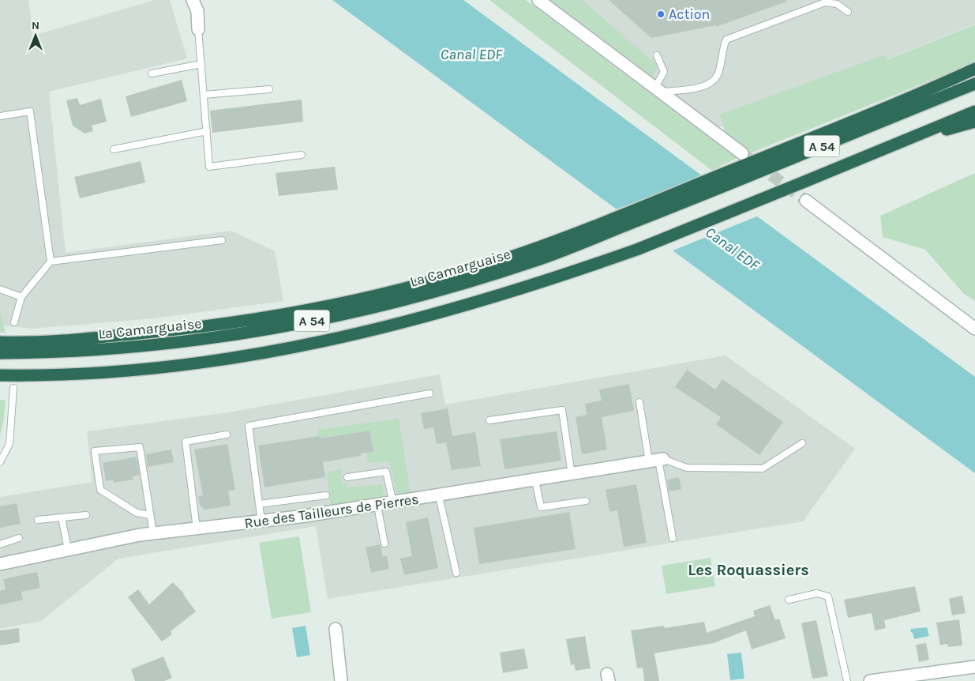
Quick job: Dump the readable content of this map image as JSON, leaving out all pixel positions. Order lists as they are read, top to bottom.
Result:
{
  "streets": {
    "highway": ["A 54", "La Camarguaise"],
    "street": ["Rue des Tailleurs de Pierres"]
  },
  "districts": ["Les Roquassiers"],
  "water": ["Canal EDF"],
  "places": ["Action"],
  "north": "top"
}
